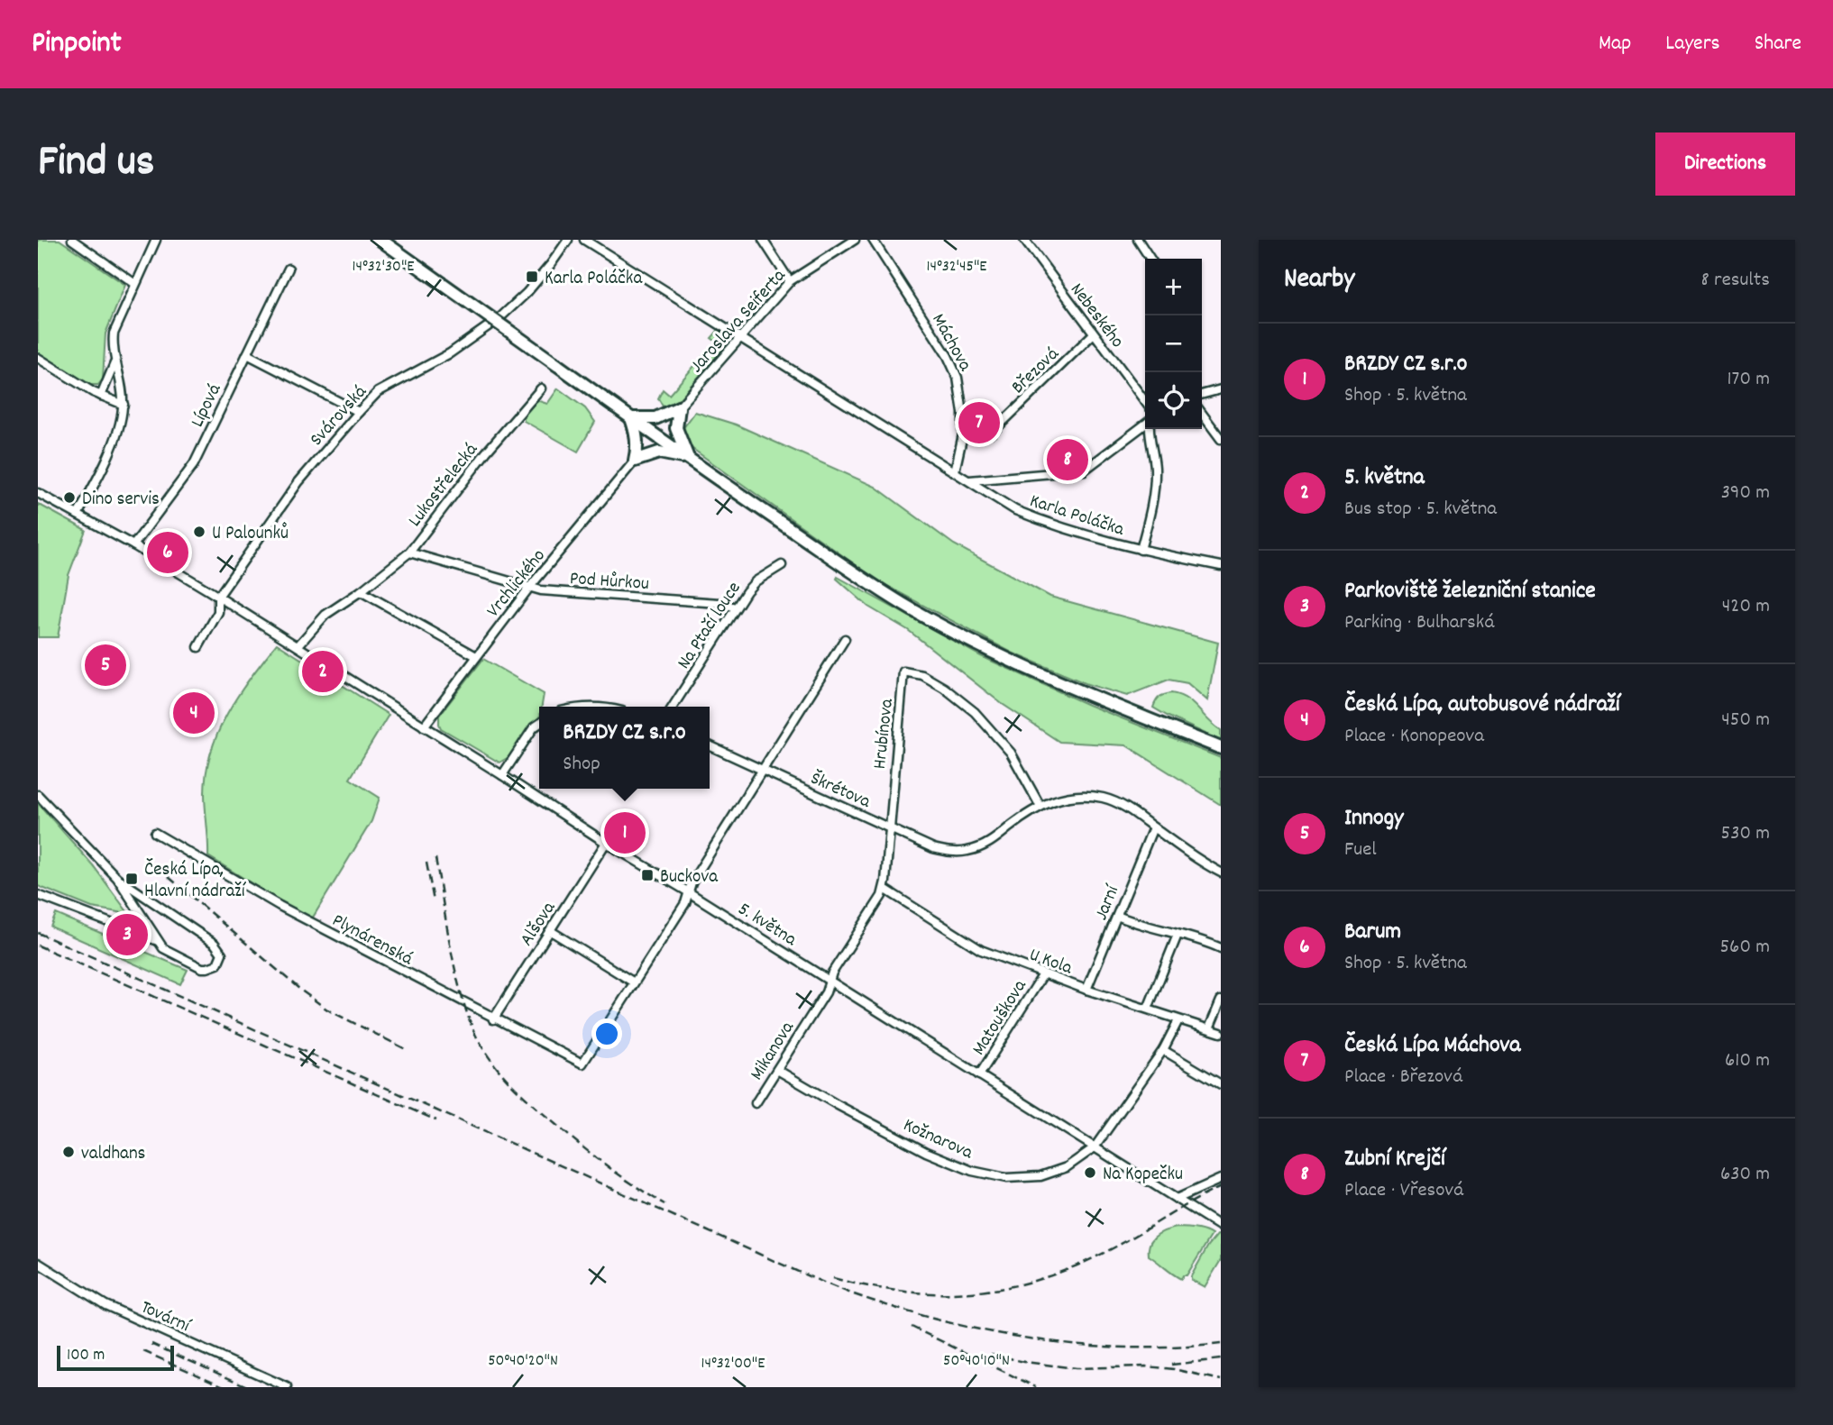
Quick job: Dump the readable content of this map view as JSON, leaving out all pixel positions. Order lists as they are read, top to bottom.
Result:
{
  "streets": {
    "street": [
      "Nebeského",
      "Jaroslava Seiferta",
      "Máchova",
      "Březová",
      "Lípová",
      "Svárovská",
      "Lukostřelecká",
      "Karla Poláčka",
      "Pod Hůrkou",
      "Vrchlického",
      "Na Ptačí louce",
      "Hrubínova",
      "Škrétova",
      "Jarní",
      "Alšova",
      "5. května",
      "Plynárenská",
      "U Kola",
      "Matouškova",
      "Mikanova",
      "Kožnarova",
      "Tovární"
    ]
  },
  "crossings": [
    ["Nebeského", "Březová"],
    ["Jaroslava Seiferta", "Karla Poláčka"],
    ["Máchova", "Březová"],
    ["Máchova", "Karla Poláčka"],
    ["Lípová", "5. května"],
    ["Svárovská", "5. května"],
    ["Lukostřelecká", "Pod Hůrkou"],
    ["Lukostřelecká", "5. května"],
    ["Pod Hůrkou", "Vrchlického"],
    ["Pod Hůrkou", "Na Ptačí louce"],
    ["Vrchlického", "5. května"],
    ["Hrubínova", "Škrétova"],
    ["Hrubínova", "5. května"],
    ["Hrubínova", "U Kola"],
    ["Hrubínova", "Mikanova"],
    ["Jarní", "U Kola"],
    ["Alšova", "5. května"],
    ["Alšova", "Plynárenská"],
    ["5. května", "Matouškova"],
    ["5. května", "Mikanova"],
    ["5. května", "Kožnarova"],
    ["U Kola", "Matouškova"],
    ["Mikanova", "Kožnarova"]
  ],
  "places": {
    "transit": ["Karla Poláčka", "Buckova", "Česká Lípa, Hlavní nádraží"],
    "other": [
      "Dino servis",
      "U Palounků",
      "valdhans",
      "Na Kopečku"
    ]
  },
  "scale_bar": "100 m",
  "page": {
    "header": "Pinpoint",
    "nav": ["Map", "Layers", "Share"],
    "title": "Find us",
    "buttons": "Directions",
    "heading": ["Nearby", "8 results"],
    "map_buttons": ["+", "−"],
    "list": [
      {
        "mark": "1",
        "name": "BRZDY CZ s.r.o",
        "note": "Shop · 5. května",
        "value": "170 m"
      },
      {
        "mark": "2",
        "name": "5. května",
        "note": "Bus stop · 5. května",
        "value": "390 m"
      },
      {
        "mark": "3",
        "name": "Parkoviště železniční stanice",
        "note": "Parking · Bulharská",
        "value": "420 m"
      },
      {
        "mark": "4",
        "name": "Česká Lípa, autobusové nádraží",
        "note": "Place · Konopeova",
        "value": "450 m"
      },
      {
        "mark": "5",
        "name": "Innogy",
        "note": "Fuel",
        "value": "530 m"
      },
      {
        "mark": "6",
        "name": "Barum",
        "note": "Shop · 5. května",
        "value": "560 m"
      },
      {
        "mark": "7",
        "name": "Česká Lípa Máchova",
        "note": "Place · Březová",
        "value": "610 m"
      },
      {
        "mark": "8",
        "name": "Zubní Krejčí",
        "note": "Place · Vřesová",
        "value": "630 m"
      }
    ],
    "pins": [
      "7",
      "8",
      "6",
      "5",
      "2",
      "4",
      "1",
      "3"
    ],
    "popup": ["BRZDY CZ s.r.o", "Shop"],
    "scale": "100 m"
  },
  "coordinates": [
    "14°32'30\"E",
    "14°32'45\"E",
    "50°40'20\"N",
    "50°40'10\"N",
    "14°32'00\"E"
  ]
}
